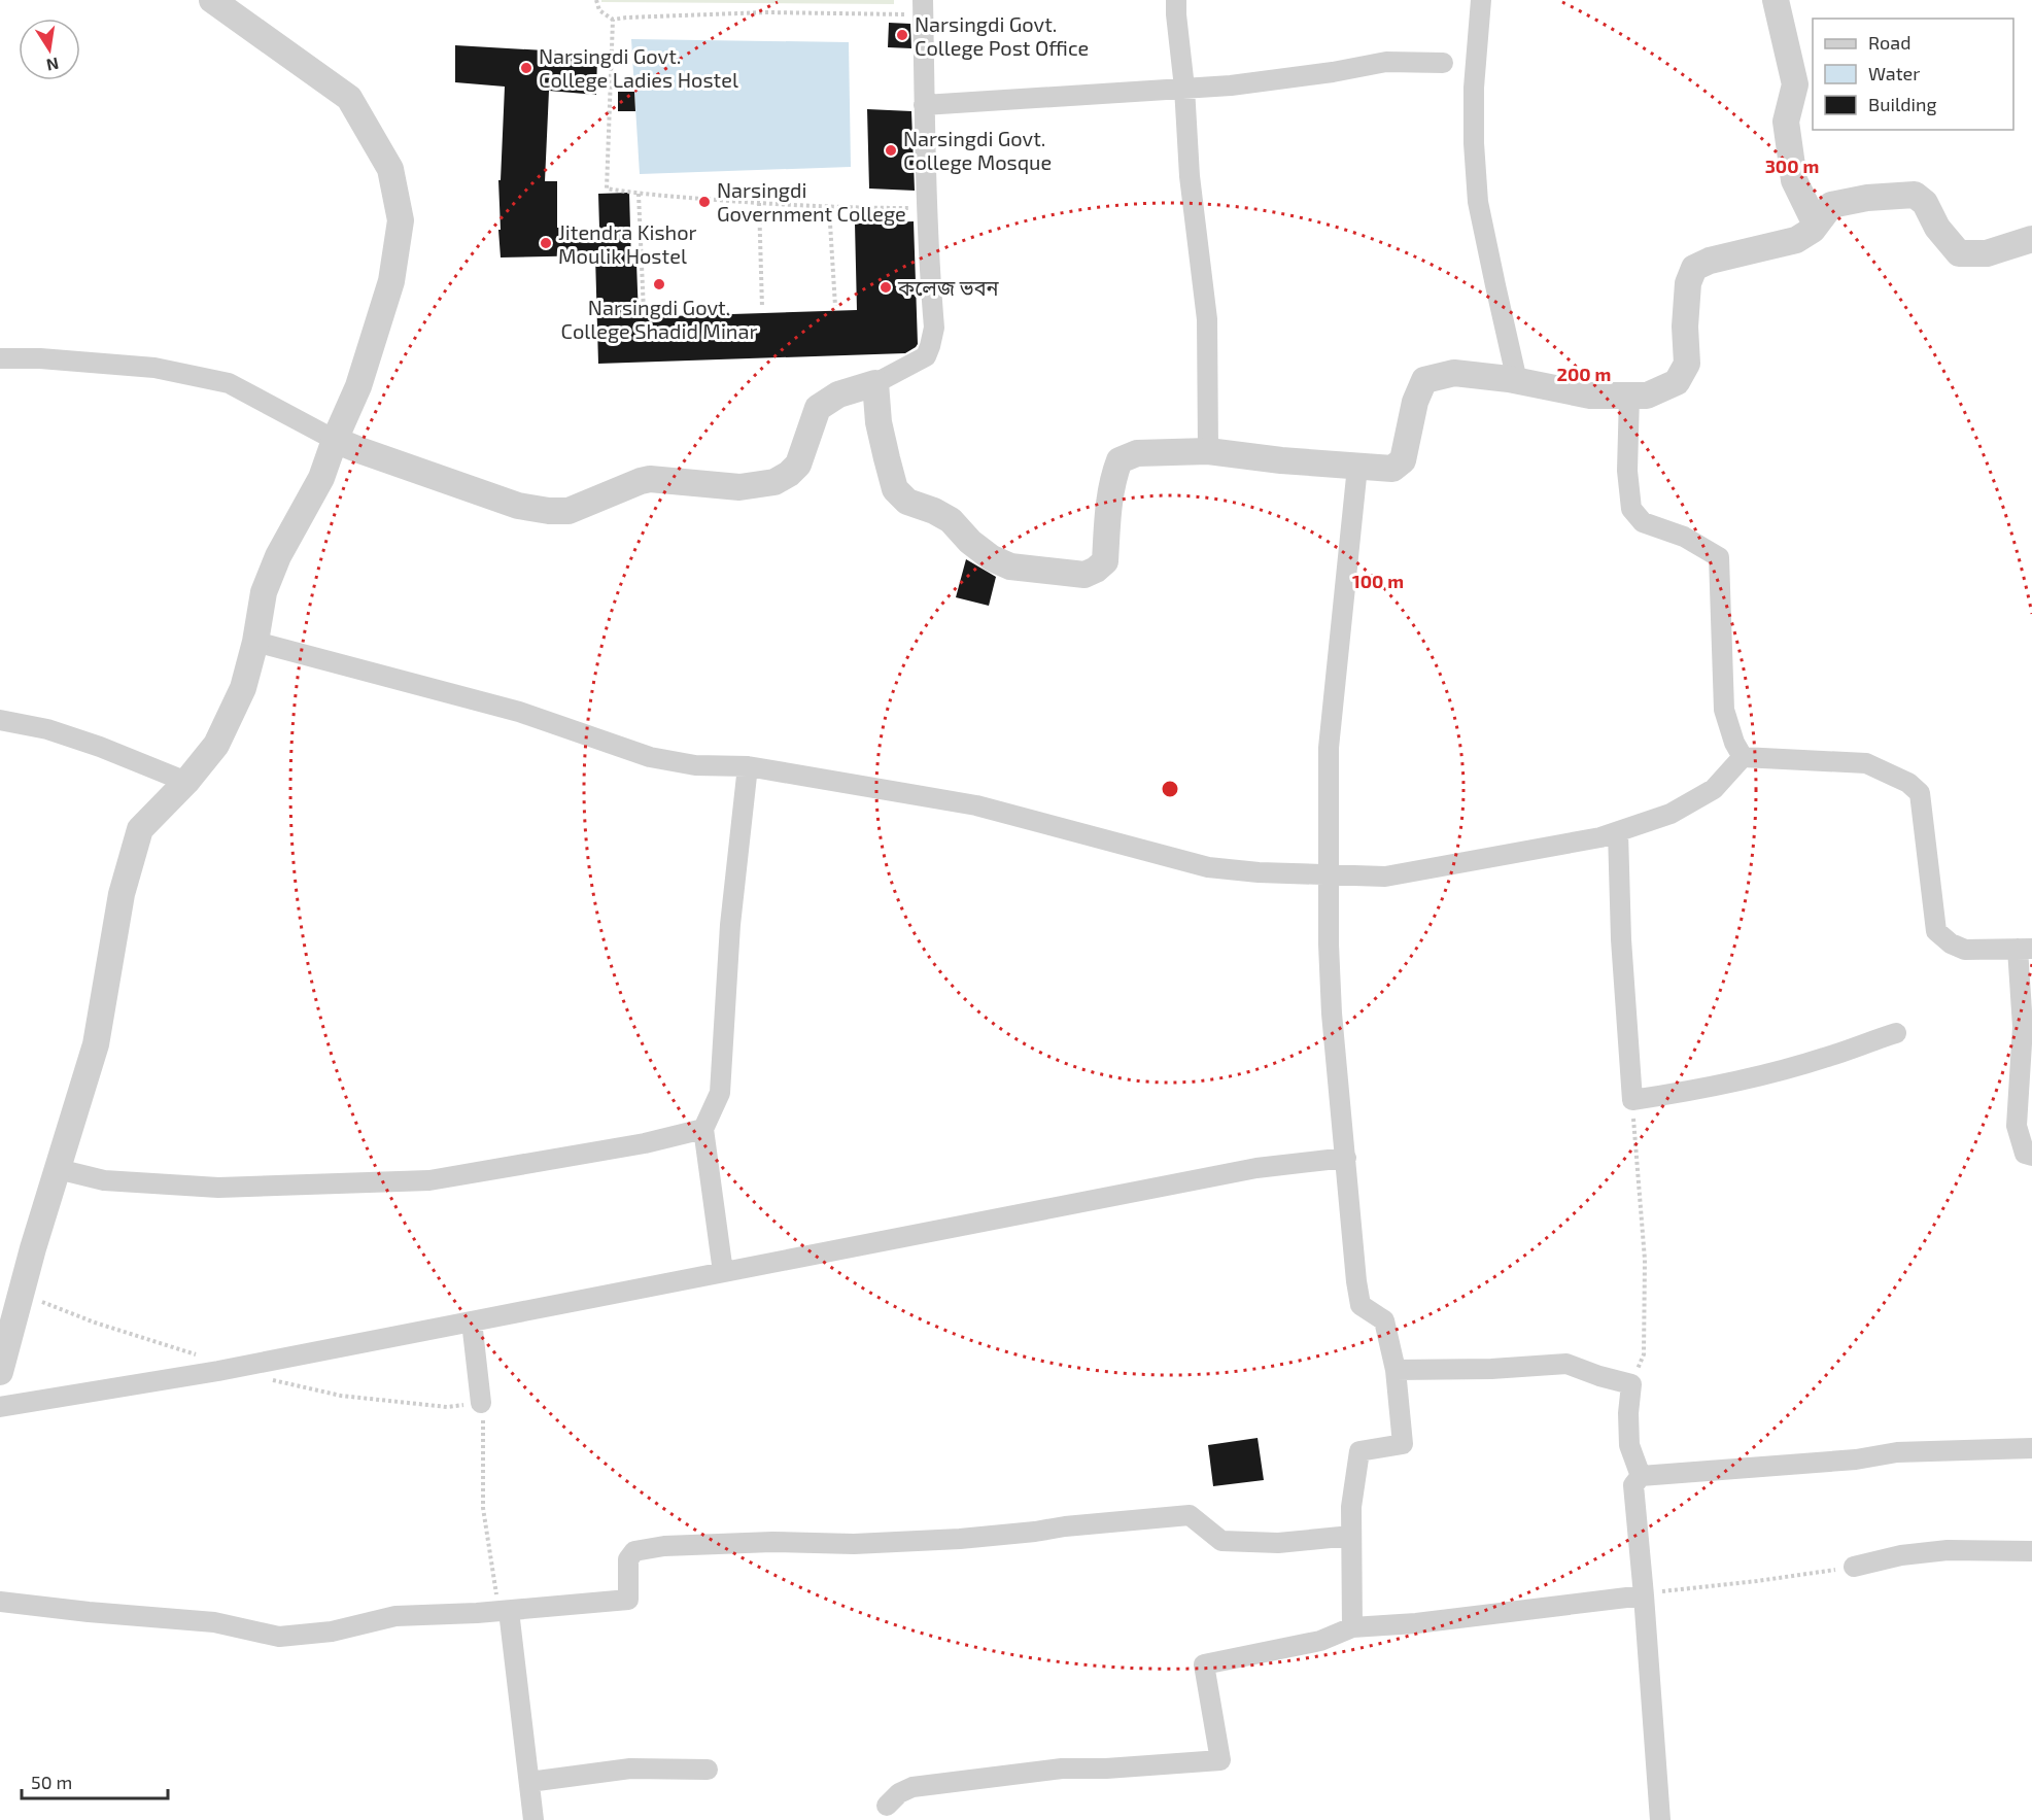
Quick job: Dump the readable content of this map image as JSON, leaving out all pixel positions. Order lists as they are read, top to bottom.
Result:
{
  "places": [
    "Narsingdi Govt. College Post Office",
    "Narsingdi Govt. College Ladies Hostel",
    "Narsingdi Govt. College Mosque",
    "Narsingdi Government College",
    "Jitendra Kishor Moulik Hostel",
    "Narsingdi Govt. College Shadid Minar",
    "কলেজ ভবন"
  ],
  "legend": ["Road", "Water", "Building"],
  "scale_bar": "50 m",
  "north": "bottom",
  "rings": ["300 m", "200 m", "100 m"]
}
